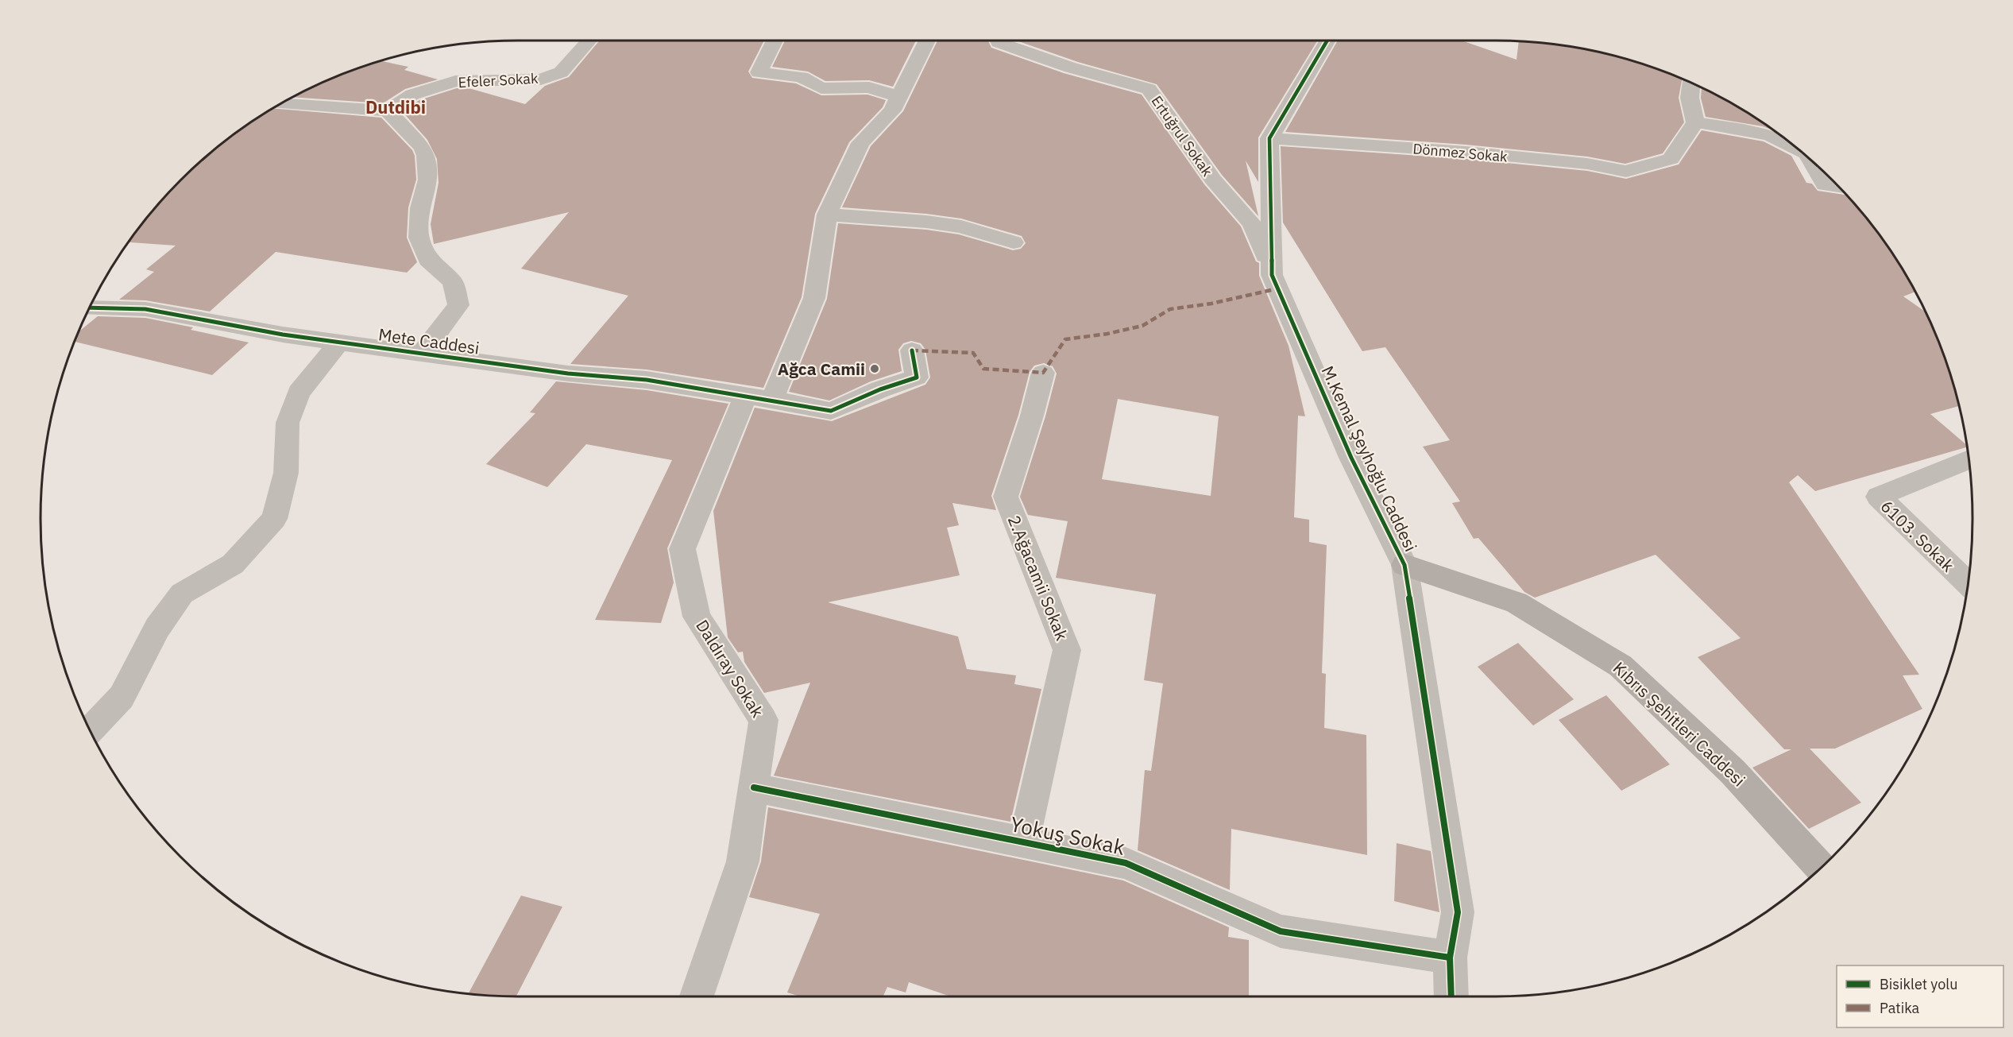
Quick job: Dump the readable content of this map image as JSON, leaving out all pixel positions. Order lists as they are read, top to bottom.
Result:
{
  "streets": {
    "street": [
      "Efeler Sokak",
      "Ertuğrul Sokak",
      "Dönmez Sokak",
      "Mete Caddesi",
      "M.Kemal Şeyhoğlu Caddesi",
      "6103. Sokak",
      "2.Ağacamii Sokak",
      "Daldıray Sokak",
      "Kıbrıs Şehitleri Caddesi",
      "Yokuş Sokak"
    ]
  },
  "crossings": [
    ["Ertuğrul Sokak", "M.Kemal Şeyhoğlu Caddesi"],
    ["Dönmez Sokak", "M.Kemal Şeyhoğlu Caddesi"],
    ["Mete Caddesi", "Daldıray Sokak"],
    ["M.Kemal Şeyhoğlu Caddesi", "Kıbrıs Şehitleri Caddesi"],
    ["M.Kemal Şeyhoğlu Caddesi", "Yokuş Sokak"],
    ["2.Ağacamii Sokak", "Yokuş Sokak"],
    ["Daldıray Sokak", "Yokuş Sokak"]
  ],
  "districts": ["Dutdibi"],
  "places": ["Ağca Camii"],
  "legend": ["Bisiklet yolu", "Patika"]
}
